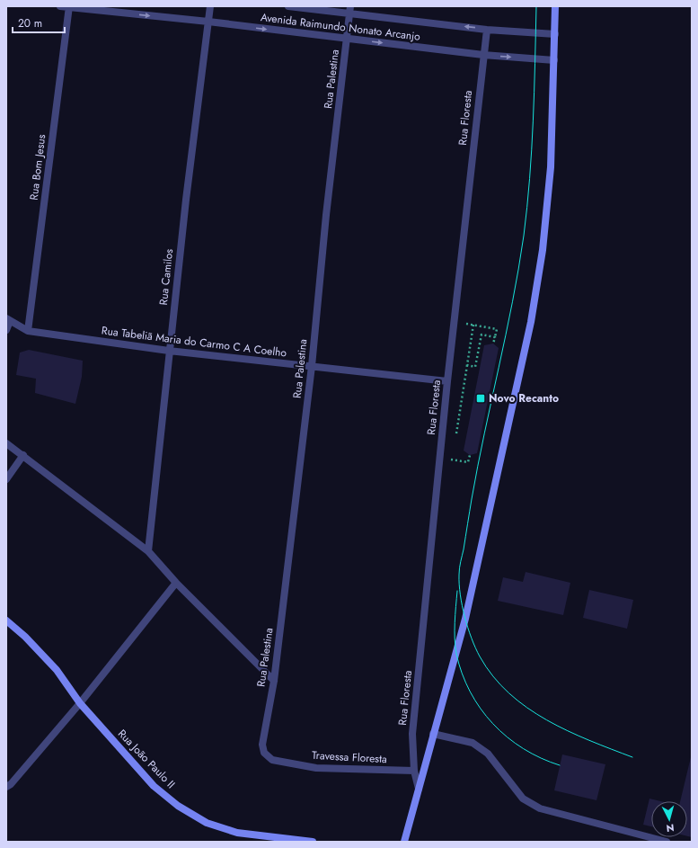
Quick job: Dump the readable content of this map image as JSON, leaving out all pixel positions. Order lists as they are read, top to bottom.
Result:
{
  "streets": {
    "main road": ["Rua João Paulo II"],
    "street": [
      "Avenida Raimundo Nonato Arcanjo",
      "Rua Palestina",
      "Rua Floresta",
      "Rua Bom Jesus",
      "Rua Camilos",
      "Rua Tabeliã Maria do Carmo C A Coelho",
      "Travessa Floresta"
    ]
  },
  "crossings": [
    ["Avenida Raimundo Nonato Arcanjo", "Rua Palestina"],
    ["Avenida Raimundo Nonato Arcanjo", "Rua Floresta"],
    ["Avenida Raimundo Nonato Arcanjo", "Rua Bom Jesus"],
    ["Avenida Raimundo Nonato Arcanjo", "Rua Camilos"],
    ["Rua Palestina", "Rua Tabeliã Maria do Carmo C A Coelho"],
    ["Rua Palestina", "Travessa Floresta"],
    ["Rua Floresta", "Rua Tabeliã Maria do Carmo C A Coelho"],
    ["Rua Floresta", "Travessa Floresta"],
    ["Rua Bom Jesus", "Rua Tabeliã Maria do Carmo C A Coelho"],
    ["Rua Camilos", "Rua Tabeliã Maria do Carmo C A Coelho"]
  ],
  "places": {
    "transit": ["Novo Recanto"]
  },
  "scale_bar": "20 m",
  "north": "bottom"
}
